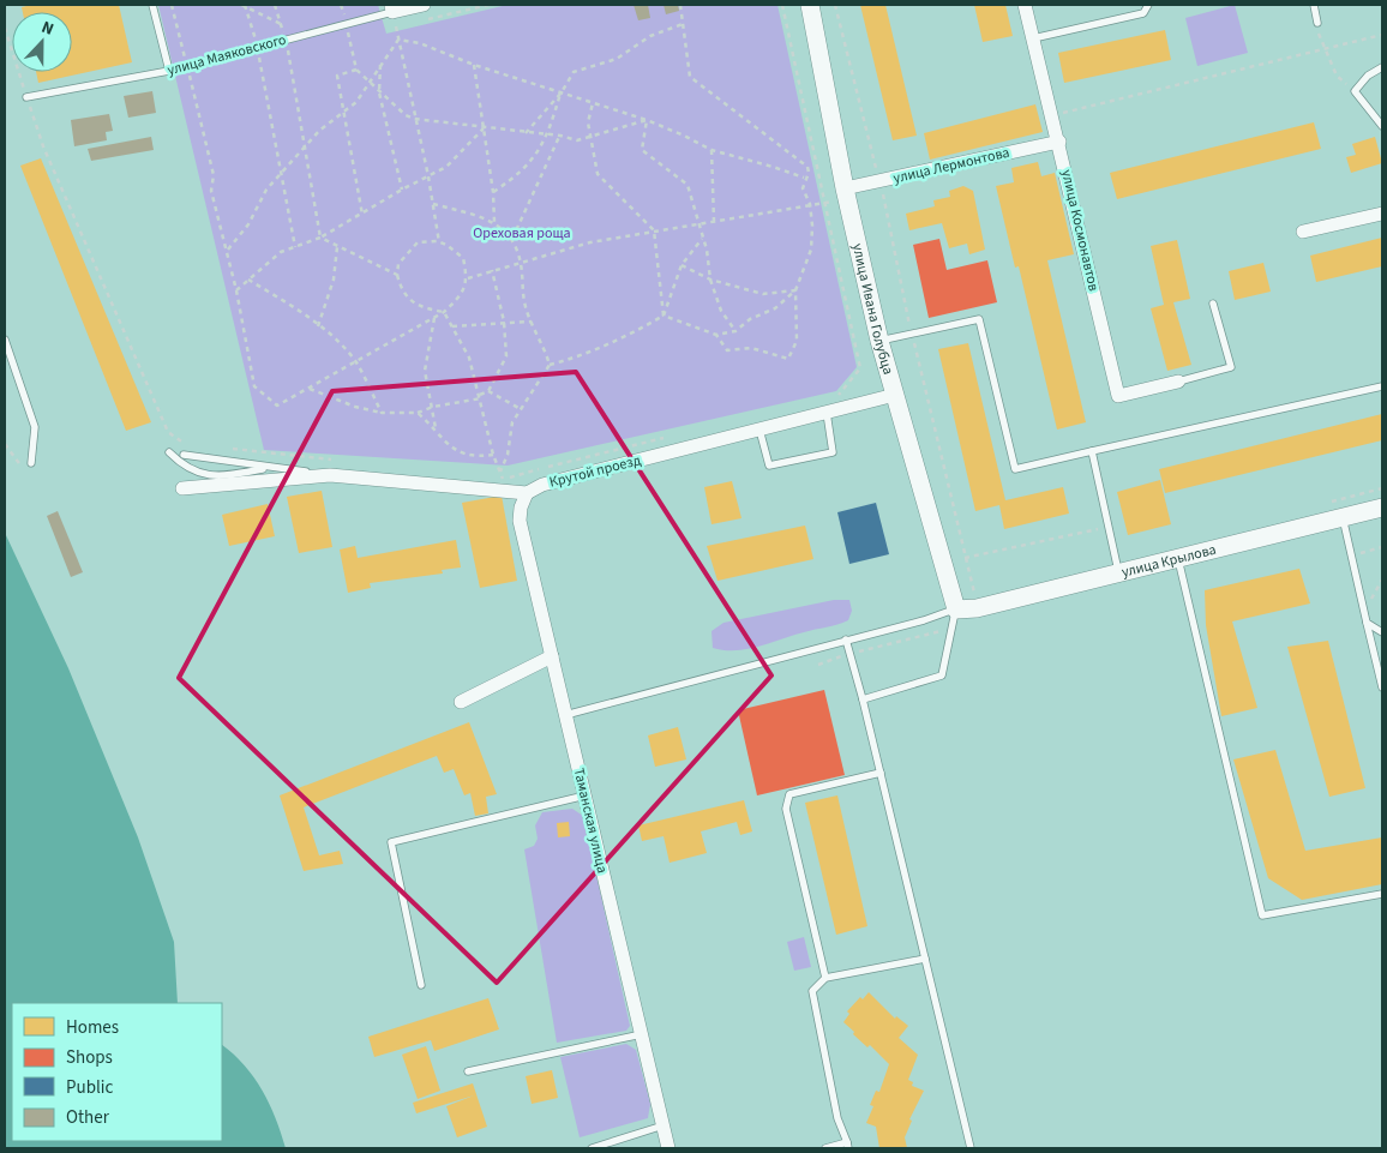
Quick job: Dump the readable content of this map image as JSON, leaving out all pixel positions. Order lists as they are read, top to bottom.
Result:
{
  "streets": {
    "street": [
      "улица Маяковского",
      "улица Лермонтова",
      "улица Космонавтов",
      "улица Ивана Голубца",
      "Крутой проезд",
      "улица Крылова",
      "Таманская улица"
    ]
  },
  "crossings": [
    ["улица Лермонтова", "улица Космонавтов"],
    ["улица Лермонтова", "улица Ивана Голубца"],
    ["улица Ивана Голубца", "Крутой проезд"],
    ["улица Ивана Голубца", "улица Крылова"],
    ["Крутой проезд", "Таманская улица"]
  ],
  "parks": ["Ореховая роща"],
  "legend": [
    "Homes",
    "Shops",
    "Public",
    "Other"
  ],
  "north": "top"
}
